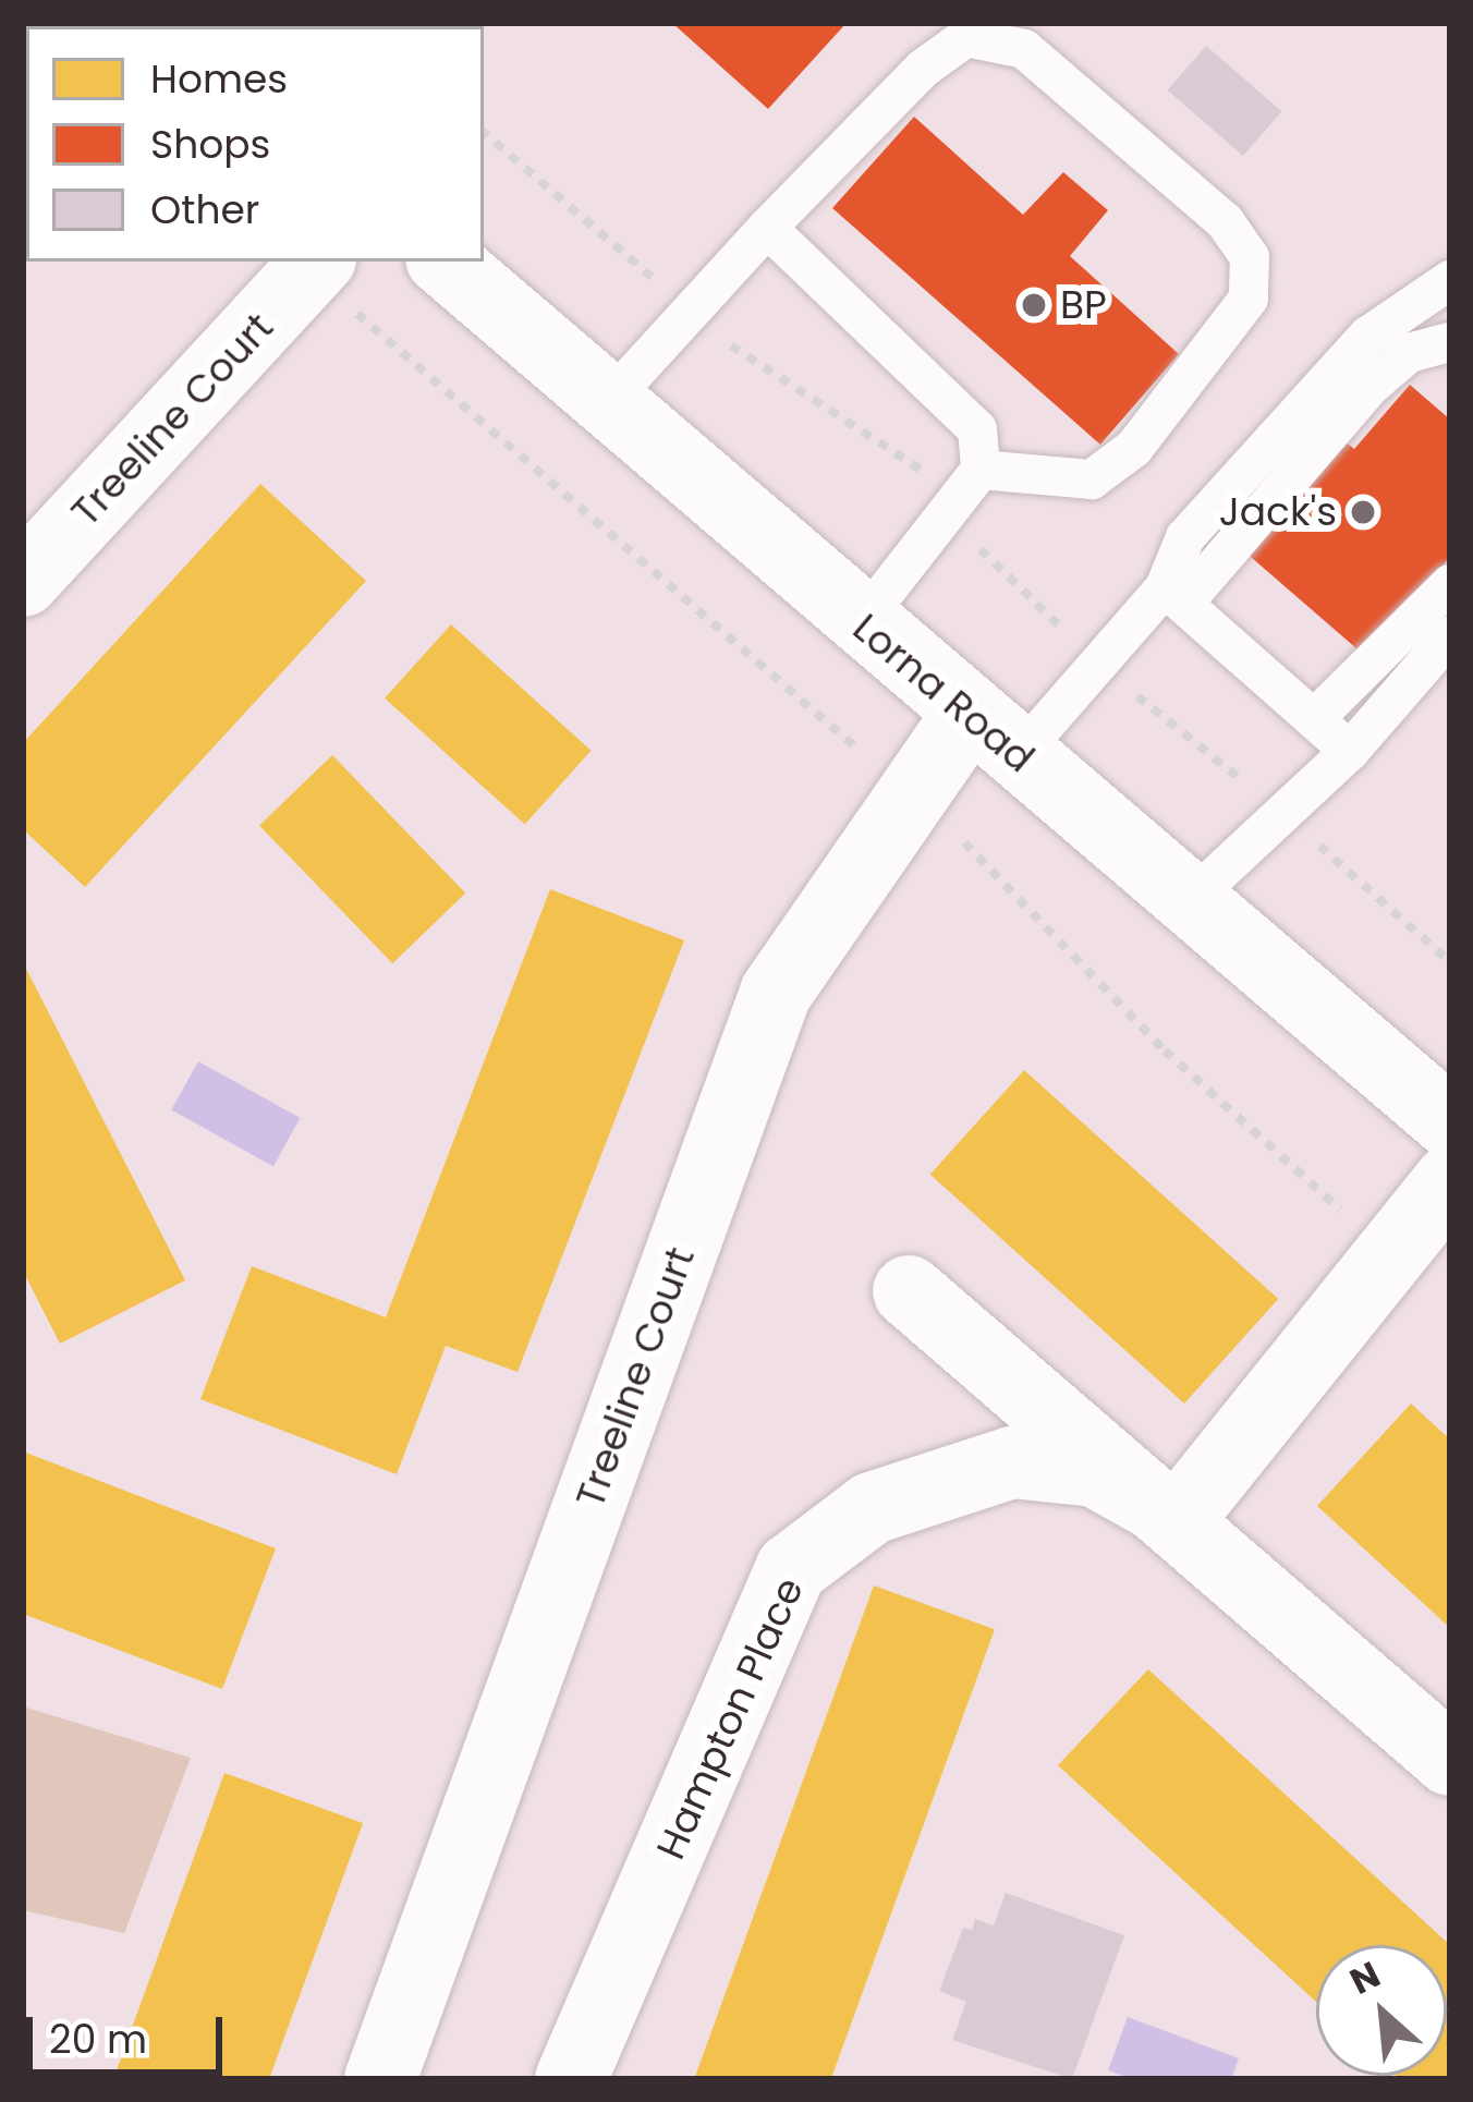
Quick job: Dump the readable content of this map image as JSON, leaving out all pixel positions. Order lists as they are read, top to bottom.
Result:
{
  "streets": {
    "street": ["Treeline Court", "Lorna Road", "Hampton Place"]
  },
  "crossings": [
    ["Treeline Court", "Lorna Road"]
  ],
  "places": ["BP", "Jack's"],
  "legend": ["Homes", "Shops", "Other"],
  "scale_bar": "20 m",
  "north": "top left"
}
